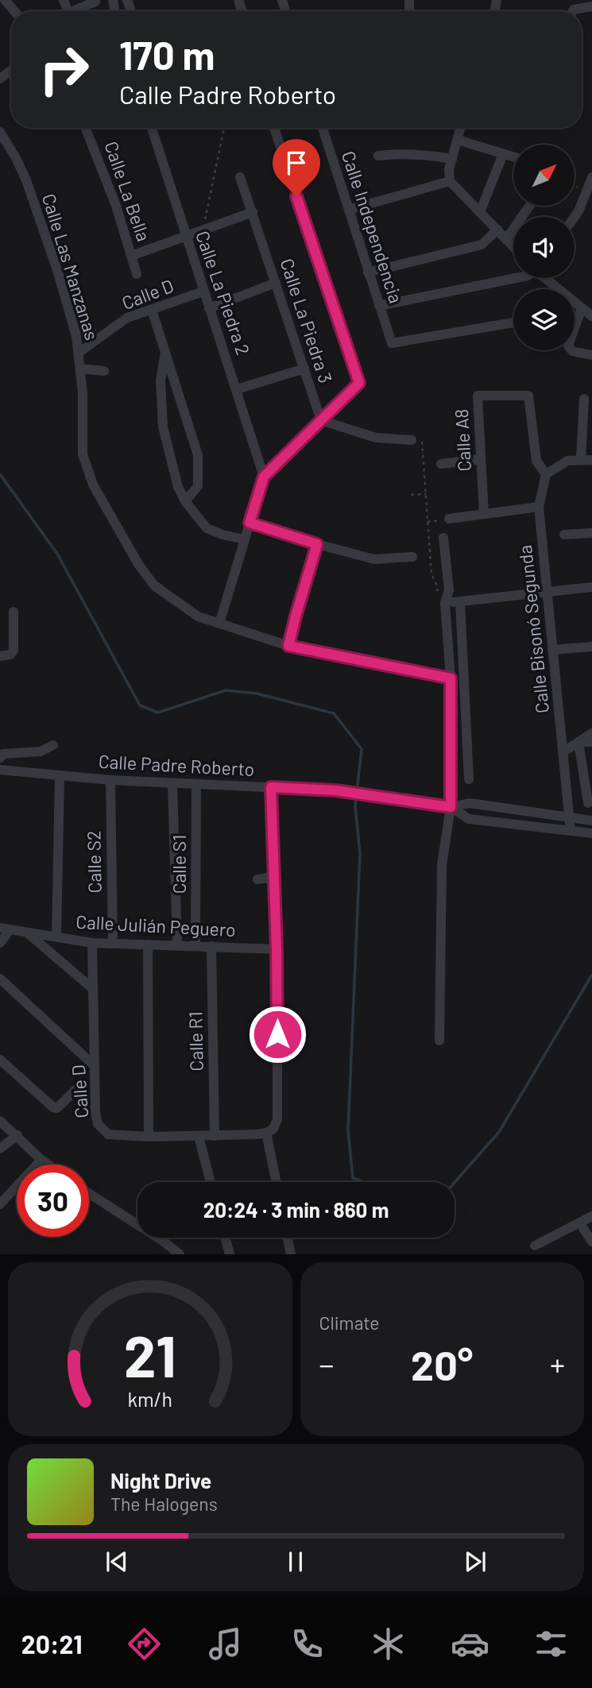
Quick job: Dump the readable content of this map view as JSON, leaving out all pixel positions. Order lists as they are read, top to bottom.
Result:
{
  "streets": {
    "street": [
      "Calle La Bella",
      "Calle Independencia",
      "Calle Las Manzanas",
      "Calle La Piedra 2",
      "Calle D",
      "Calle La Piedra 3",
      "Calle A8",
      "Calle Bisonó Segunda",
      "Calle Padre Roberto",
      "Calle S2",
      "Calle S1",
      "Calle Julián Peguero",
      "Calle R1"
    ]
  },
  "crossings": [
    ["Calle Las Manzanas", "Calle D"],
    ["Calle La Piedra 2", "Calle D"],
    ["Calle D", "Calle Julián Peguero"],
    ["Calle D", "Calle R1"],
    ["Calle A8", "Calle Bisonó Segunda"],
    ["Calle Padre Roberto", "Calle S2"],
    ["Calle Padre Roberto", "Calle S1"],
    ["Calle S2", "Calle Julián Peguero"],
    ["Calle S1", "Calle Julián Peguero"],
    ["Calle Julián Peguero", "Calle R1"]
  ],
  "north": "top right",
  "page": {
    "turn": ["170 m", "Calle Padre Roberto"],
    "limit": "30",
    "trip": "20:24 · 3 min · 860 m",
    "tile": "Climate",
    "heat": ["−", "20°", "+"],
    "song": ["Night Drive", "The Halogens"],
    "tabs": "20:21",
    "gauge": ["21", "km/h"]
  }
}
